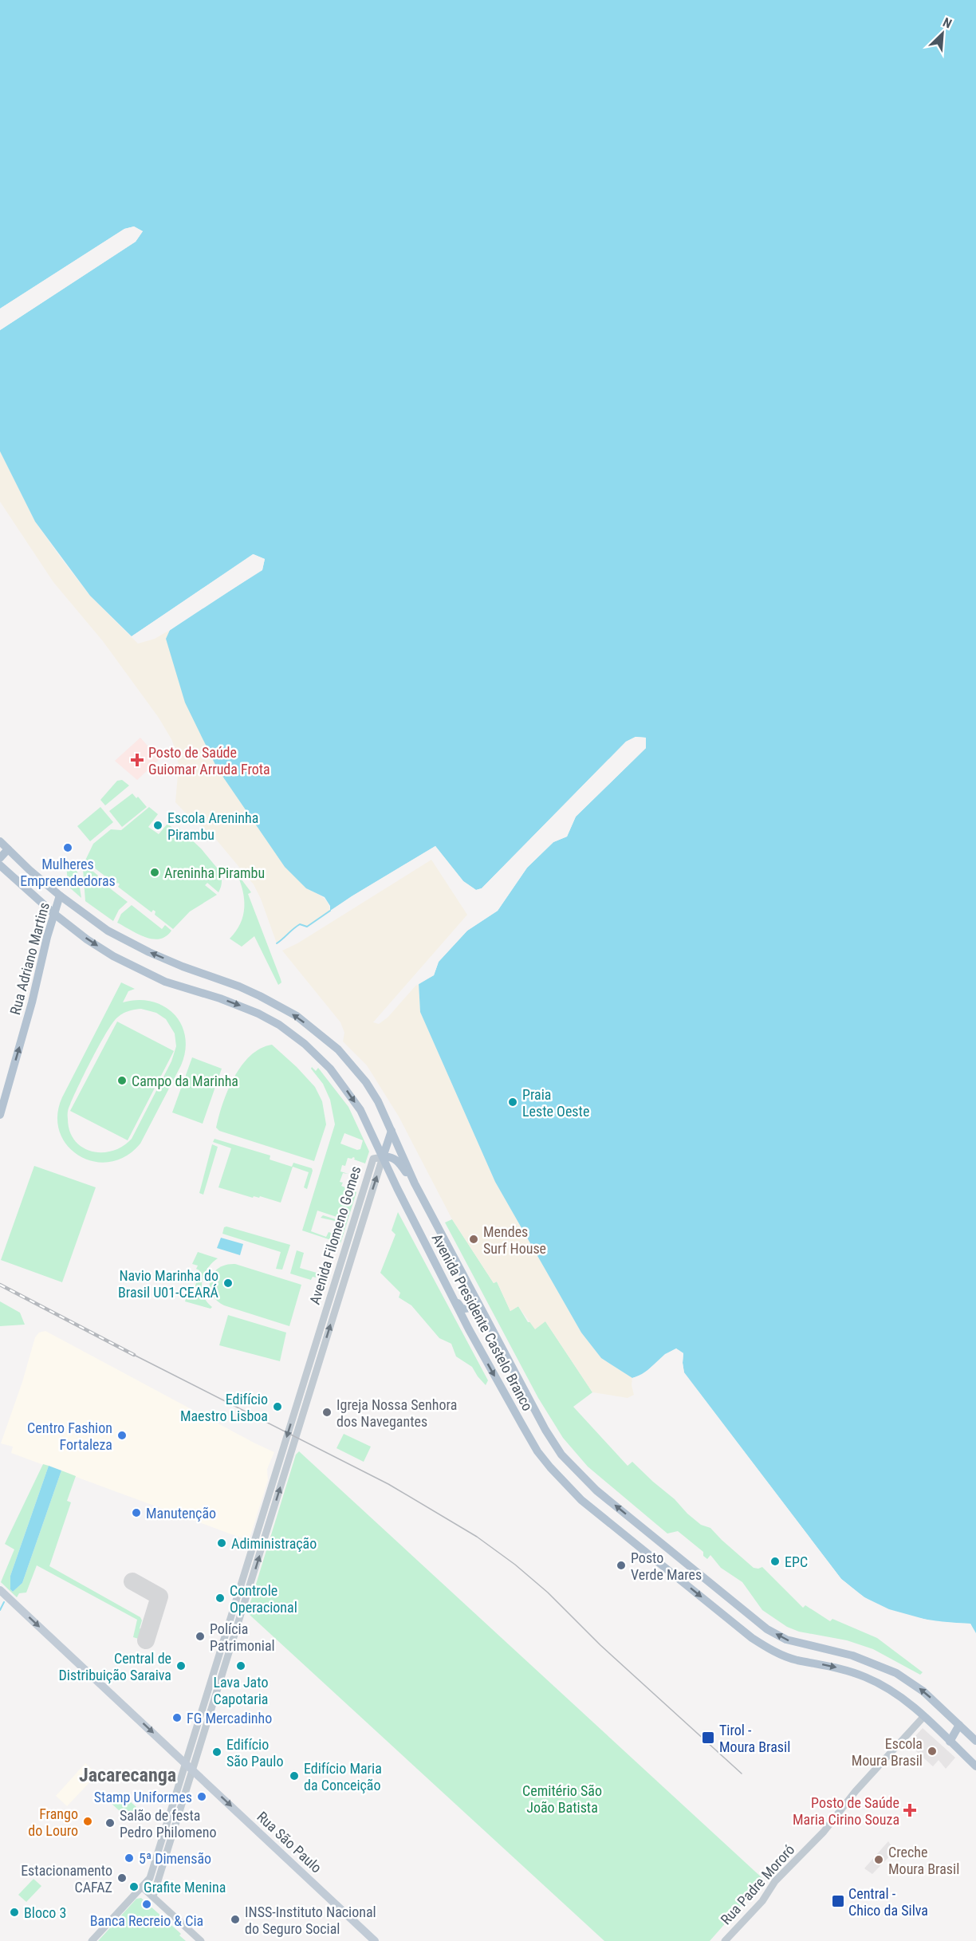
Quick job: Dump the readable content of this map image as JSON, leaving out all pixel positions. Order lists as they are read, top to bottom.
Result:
{
  "streets": {
    "main road": ["Rua Adriano Martins", "Avenida Presidente Castelo Branco", "Rua São Paulo"],
    "street": ["Avenida Filomeno Gomes", "Rua Padre Mororó"]
  },
  "crossings": [
    ["Rua Adriano Martins", "Avenida Presidente Castelo Branco"],
    ["Avenida Filomeno Gomes", "Avenida Presidente Castelo Branco"],
    ["Avenida Filomeno Gomes", "Rua São Paulo"],
    ["Avenida Presidente Castelo Branco", "Rua Padre Mororó"]
  ],
  "one_way": ["Rua Adriano Martins", "Rua São Paulo"],
  "districts": ["Jacarecanga"],
  "parks": ["Cemitério São João Batista"],
  "places": {
    "health": ["Posto de Saúde Guiomar Arruda Frota", "Posto de Saúde Maria Cirino Souza"],
    "other": [
      "Escola Areninha Pirambu",
      "Mulheres Empreendedoras",
      "Areninha Pirambu",
      "Campo da Marinha",
      "Praia Leste Oeste",
      "Mendes Surf House",
      "Navio Marinha do Brasil U01-CEARÁ",
      "Edifício Maestro Lisboa",
      "Igreja Nossa Senhora dos Navegantes",
      "Centro Fashion Fortaleza",
      "Manutenção",
      "Adiministração",
      "EPC",
      "Posto Verde Mares",
      "Controle Operacional",
      "Polícia Patrimonial",
      "Central de Distribuição Saraiva",
      "Lava Jato Capotaria",
      "FG Mercadinho",
      "Escola Moura Brasil",
      "Edifício São Paulo",
      "Edifício Maria da Conceição",
      "Stamp Uniformes",
      "Frango do Louro",
      "Salão de festa Pedro Philomeno",
      "5ª Dimensão",
      "Creche Moura Brasil",
      "Estacionamento CAFAZ",
      "Grafite Menina",
      "Banca Recreio & Cia",
      "Bloco 3",
      "INSS-Instituto Nacional do Seguro Social"
    ],
    "transit": ["Tirol - Moura Brasil", "Central - Chico da Silva"]
  },
  "north": "top right"
}
